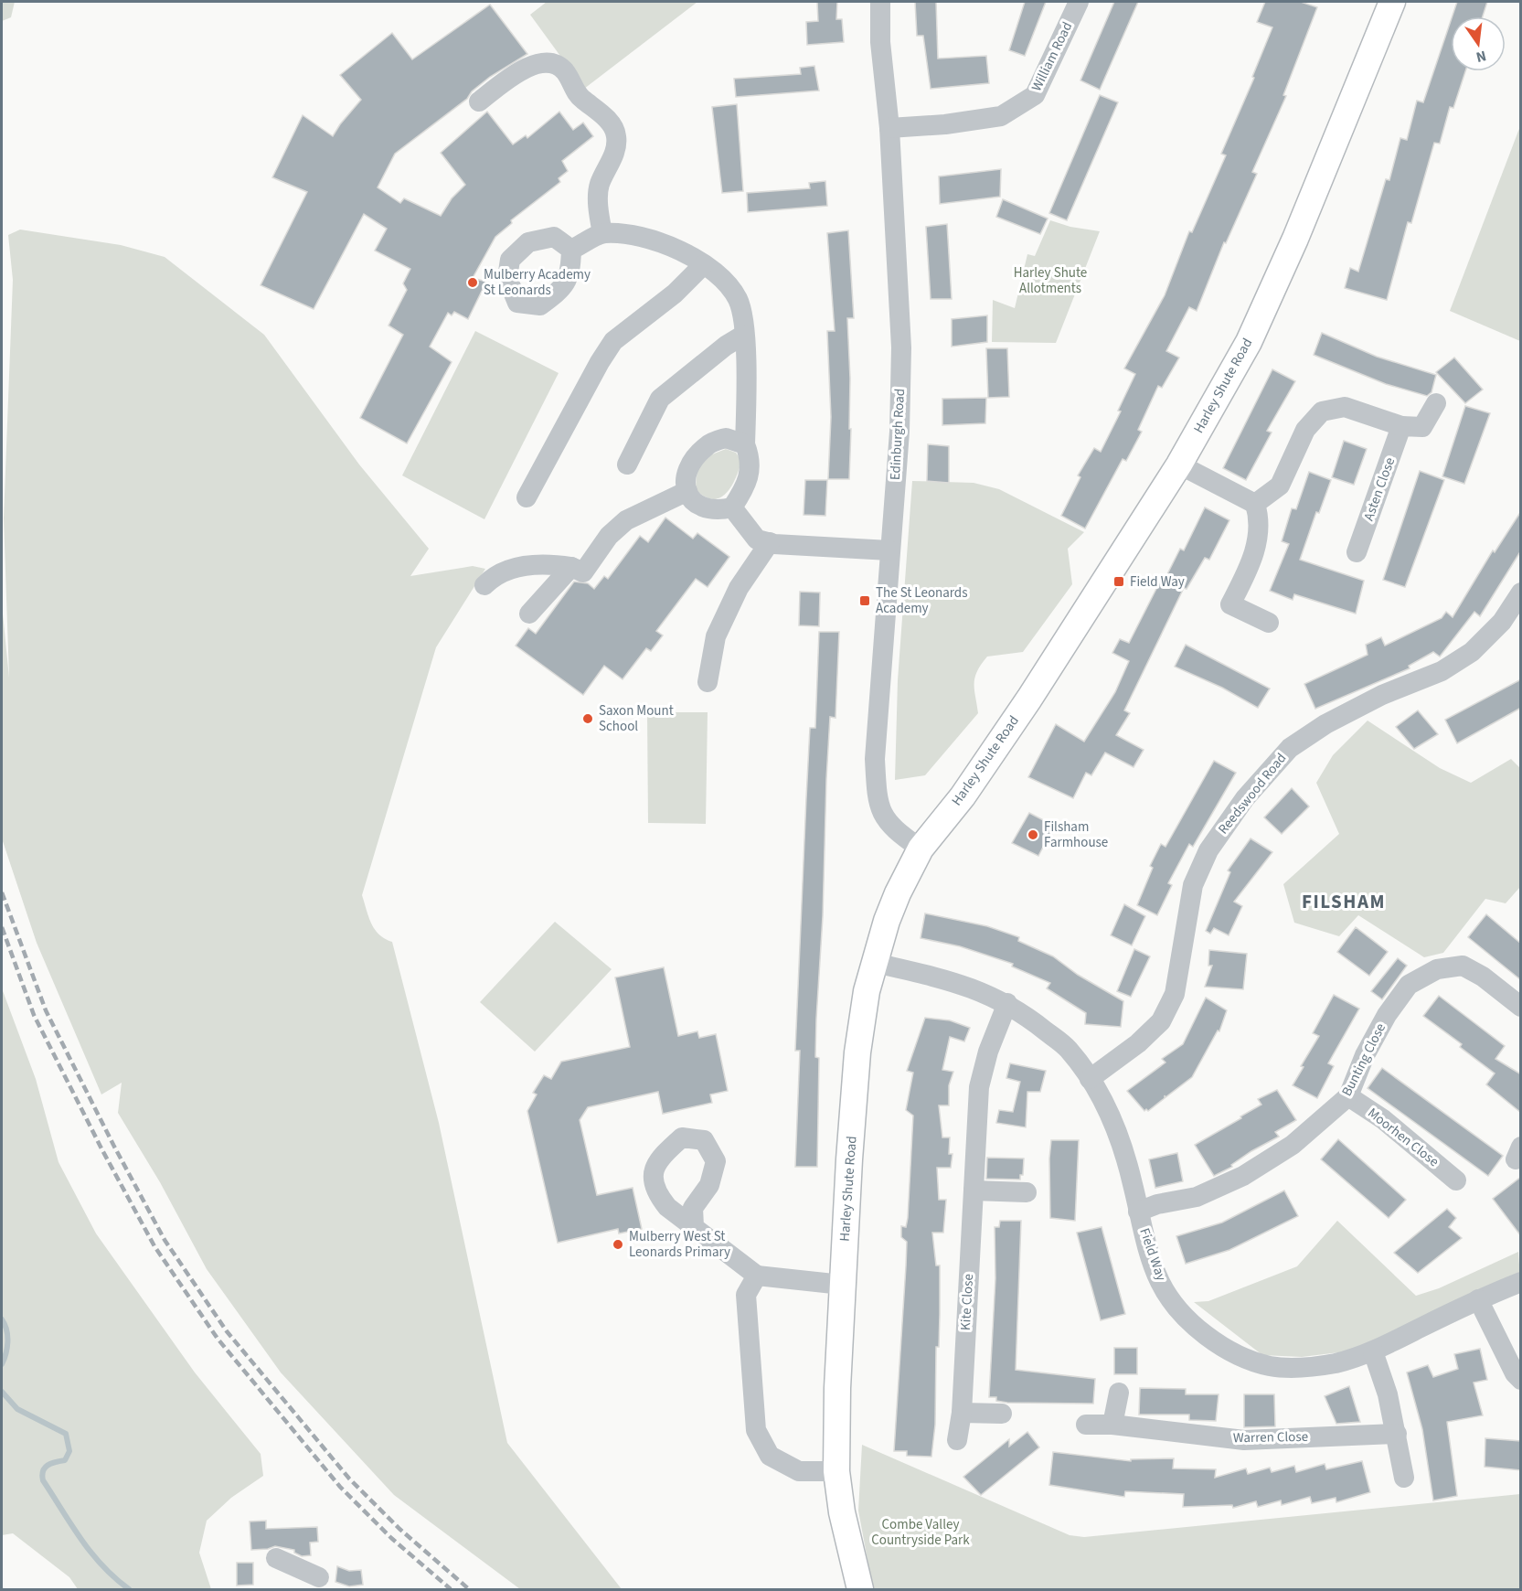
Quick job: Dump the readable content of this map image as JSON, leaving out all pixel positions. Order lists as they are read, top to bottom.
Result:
{
  "streets": {
    "main road": ["Harley Shute Road"],
    "street": [
      "William Road",
      "Edinburgh Road",
      "Asten Close",
      "Reedswood Road",
      "Bunting Close",
      "Moorhen Close",
      "Field Way",
      "Kite Close",
      "Warren Close"
    ]
  },
  "crossings": [
    ["William Road", "Edinburgh Road"],
    ["Harley Shute Road", "Edinburgh Road"],
    ["Harley Shute Road", "Field Way"],
    ["Reedswood Road", "Field Way"],
    ["Bunting Close", "Moorhen Close"],
    ["Bunting Close", "Field Way"],
    ["Field Way", "Kite Close"]
  ],
  "districts": ["FILSHAM"],
  "parks": ["Harley Shute Allotments", "Combe Valley Countryside Park"],
  "places": {
    "other": [
      "Mulberry Academy St Leonards",
      "Saxon Mount School",
      "Filsham Farmhouse",
      "Mulberry West St Leonards Primary"
    ],
    "transit": ["Field Way", "The St Leonards Academy"]
  },
  "north": "bottom"
}
